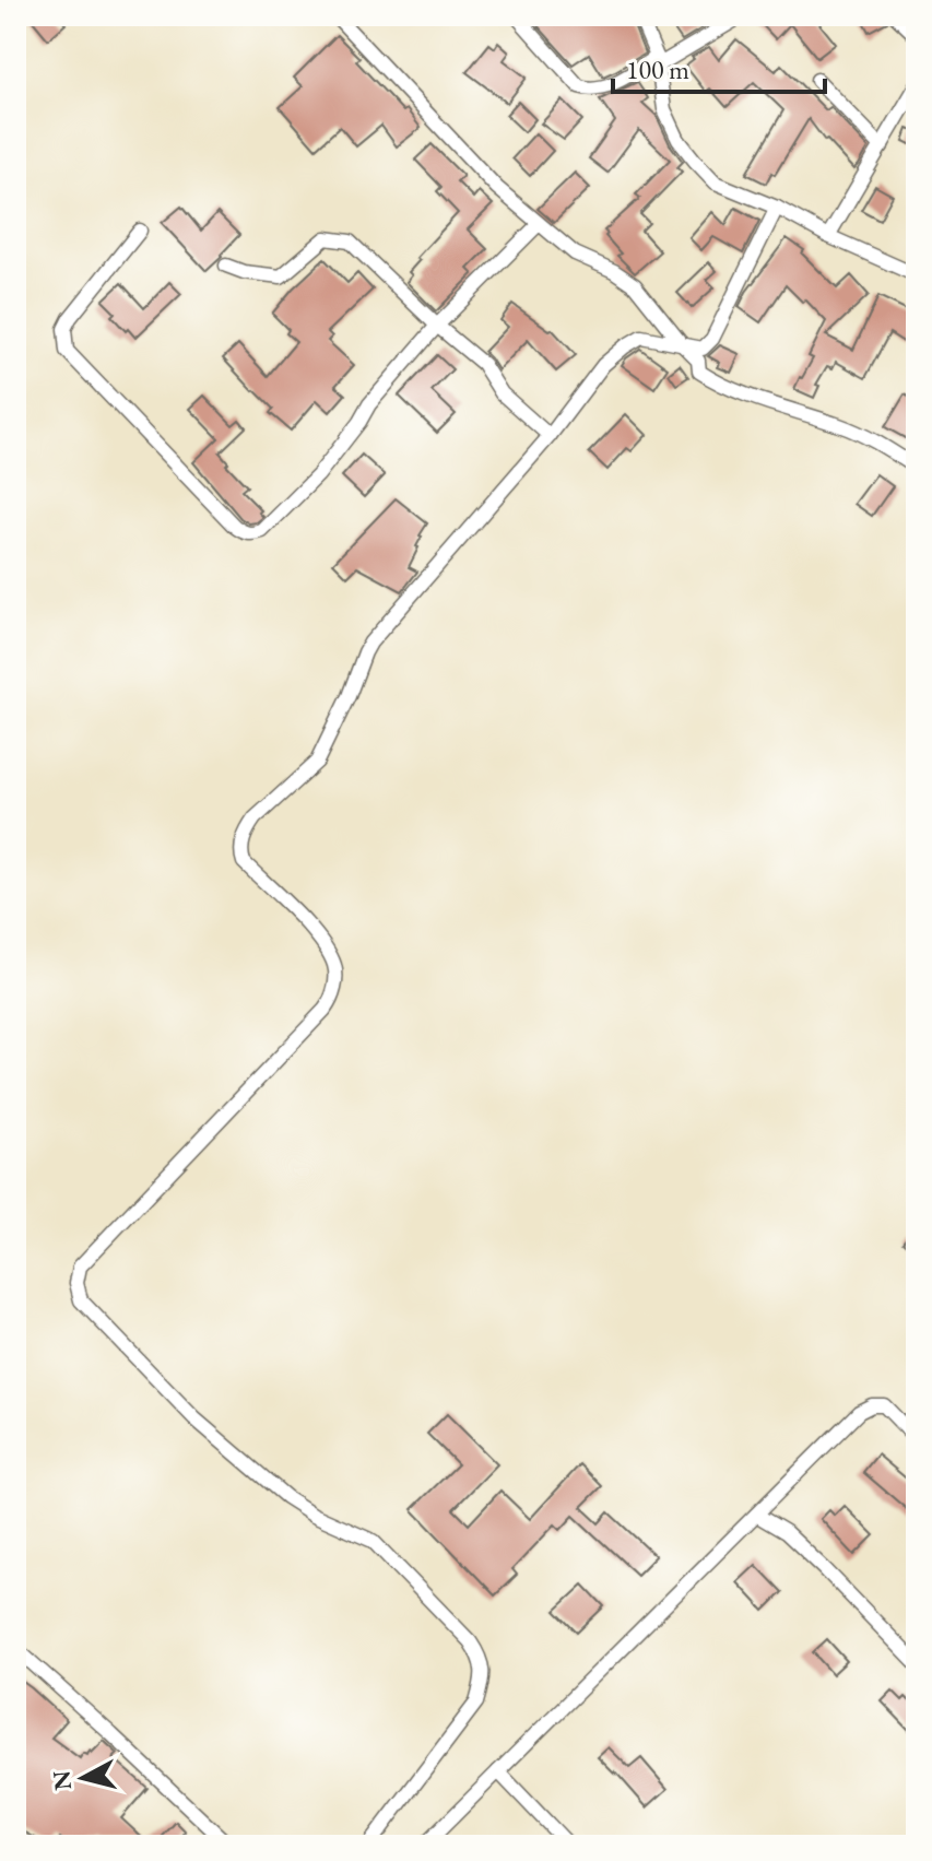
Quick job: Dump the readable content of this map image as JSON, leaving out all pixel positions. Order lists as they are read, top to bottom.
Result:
{
  "scale_bar": "100 m",
  "north": "left"
}
